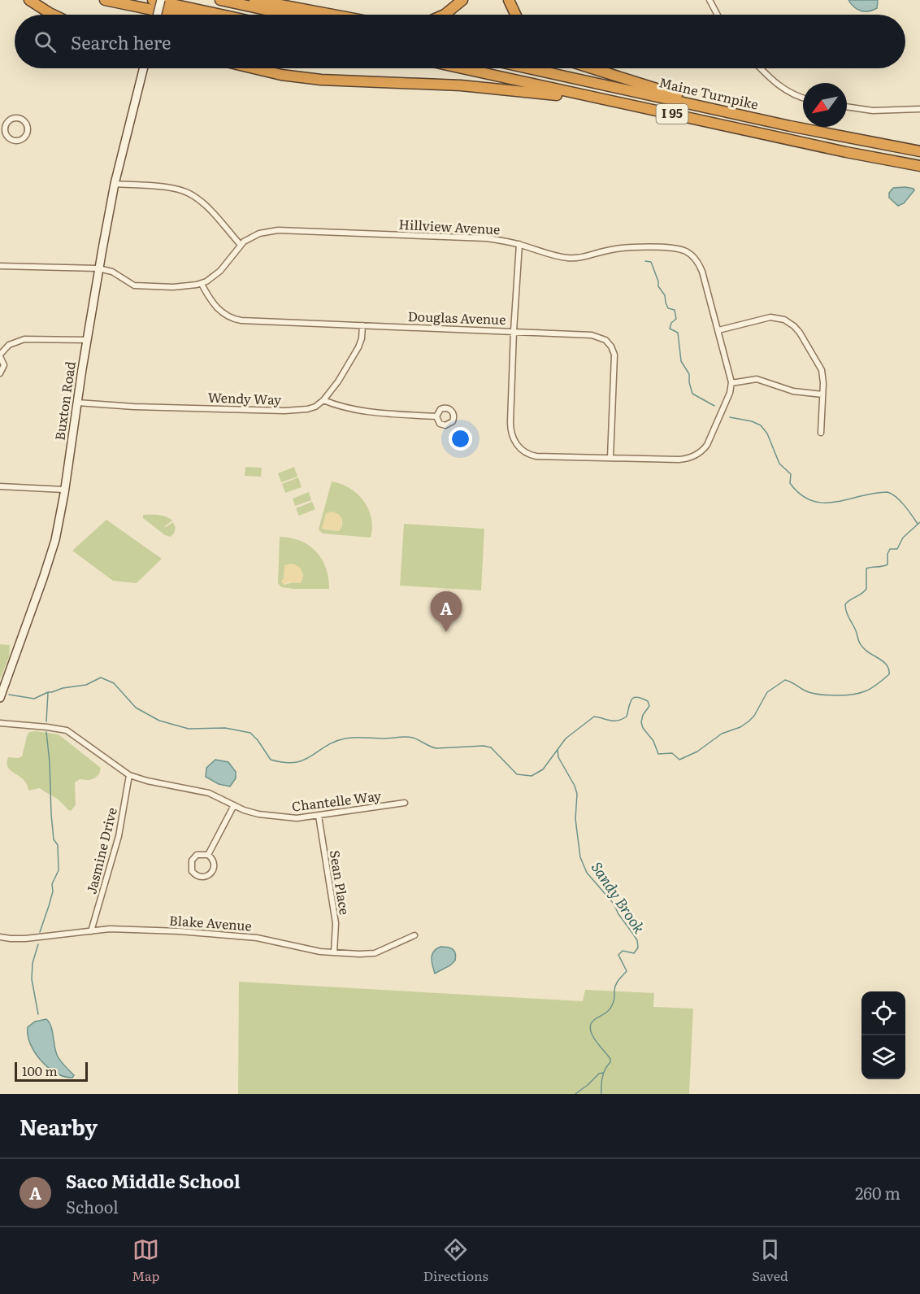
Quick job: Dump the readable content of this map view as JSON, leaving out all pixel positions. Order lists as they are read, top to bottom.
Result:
{
  "streets": {
    "highway": ["Maine Turnpike", "I 95"],
    "main road": ["Buxton Road"],
    "street": [
      "Hillview Avenue",
      "Douglas Avenue",
      "Wendy Way",
      "Chantelle Way",
      "Jasmine Drive",
      "Sean Place",
      "Blake Avenue"
    ]
  },
  "crossings": [
    ["Hillview Avenue", "Douglas Avenue"],
    ["Wendy Way", "Buxton Road"],
    ["Chantelle Way", "Jasmine Drive"],
    ["Chantelle Way", "Sean Place"],
    ["Jasmine Drive", "Blake Avenue"],
    ["Sean Place", "Blake Avenue"]
  ],
  "water": ["Sandy Brook"],
  "scale_bar": "100 m",
  "north": "bottom left",
  "page": {
    "search": "Search here",
    "pins": "A",
    "scale": "100 m",
    "heading": "Nearby",
    "list": [
      {
        "mark": "A",
        "name": "Saco Middle School",
        "note": "School",
        "value": "260 m"
      }
    ],
    "nav": ["Map", "Directions", "Saved"]
  }
}
